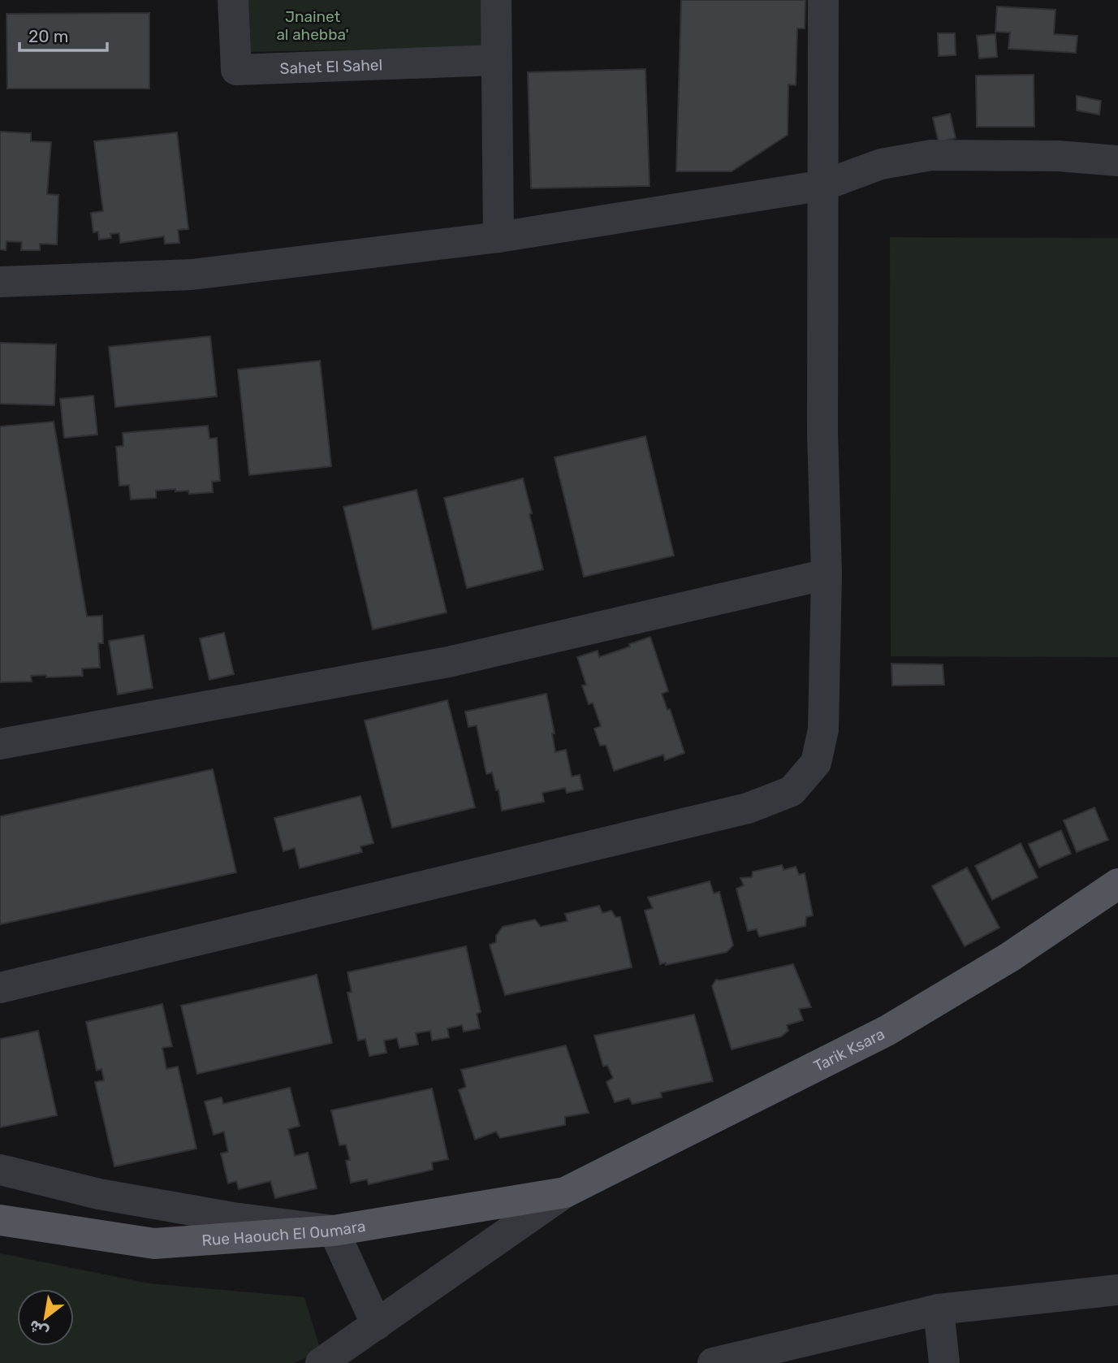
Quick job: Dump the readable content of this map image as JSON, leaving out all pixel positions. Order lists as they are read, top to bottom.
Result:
{
  "streets": {
    "main road": ["Tarik Ksara", "Rue Haouch El Oumara"],
    "street": ["Sahet El Sahel"]
  },
  "crossings": [
    ["Tarik Ksara", "Rue Haouch El Oumara"]
  ],
  "parks": ["Jnainet al ahebba'"],
  "scale_bar": "20 m",
  "north": "bottom left"
}
